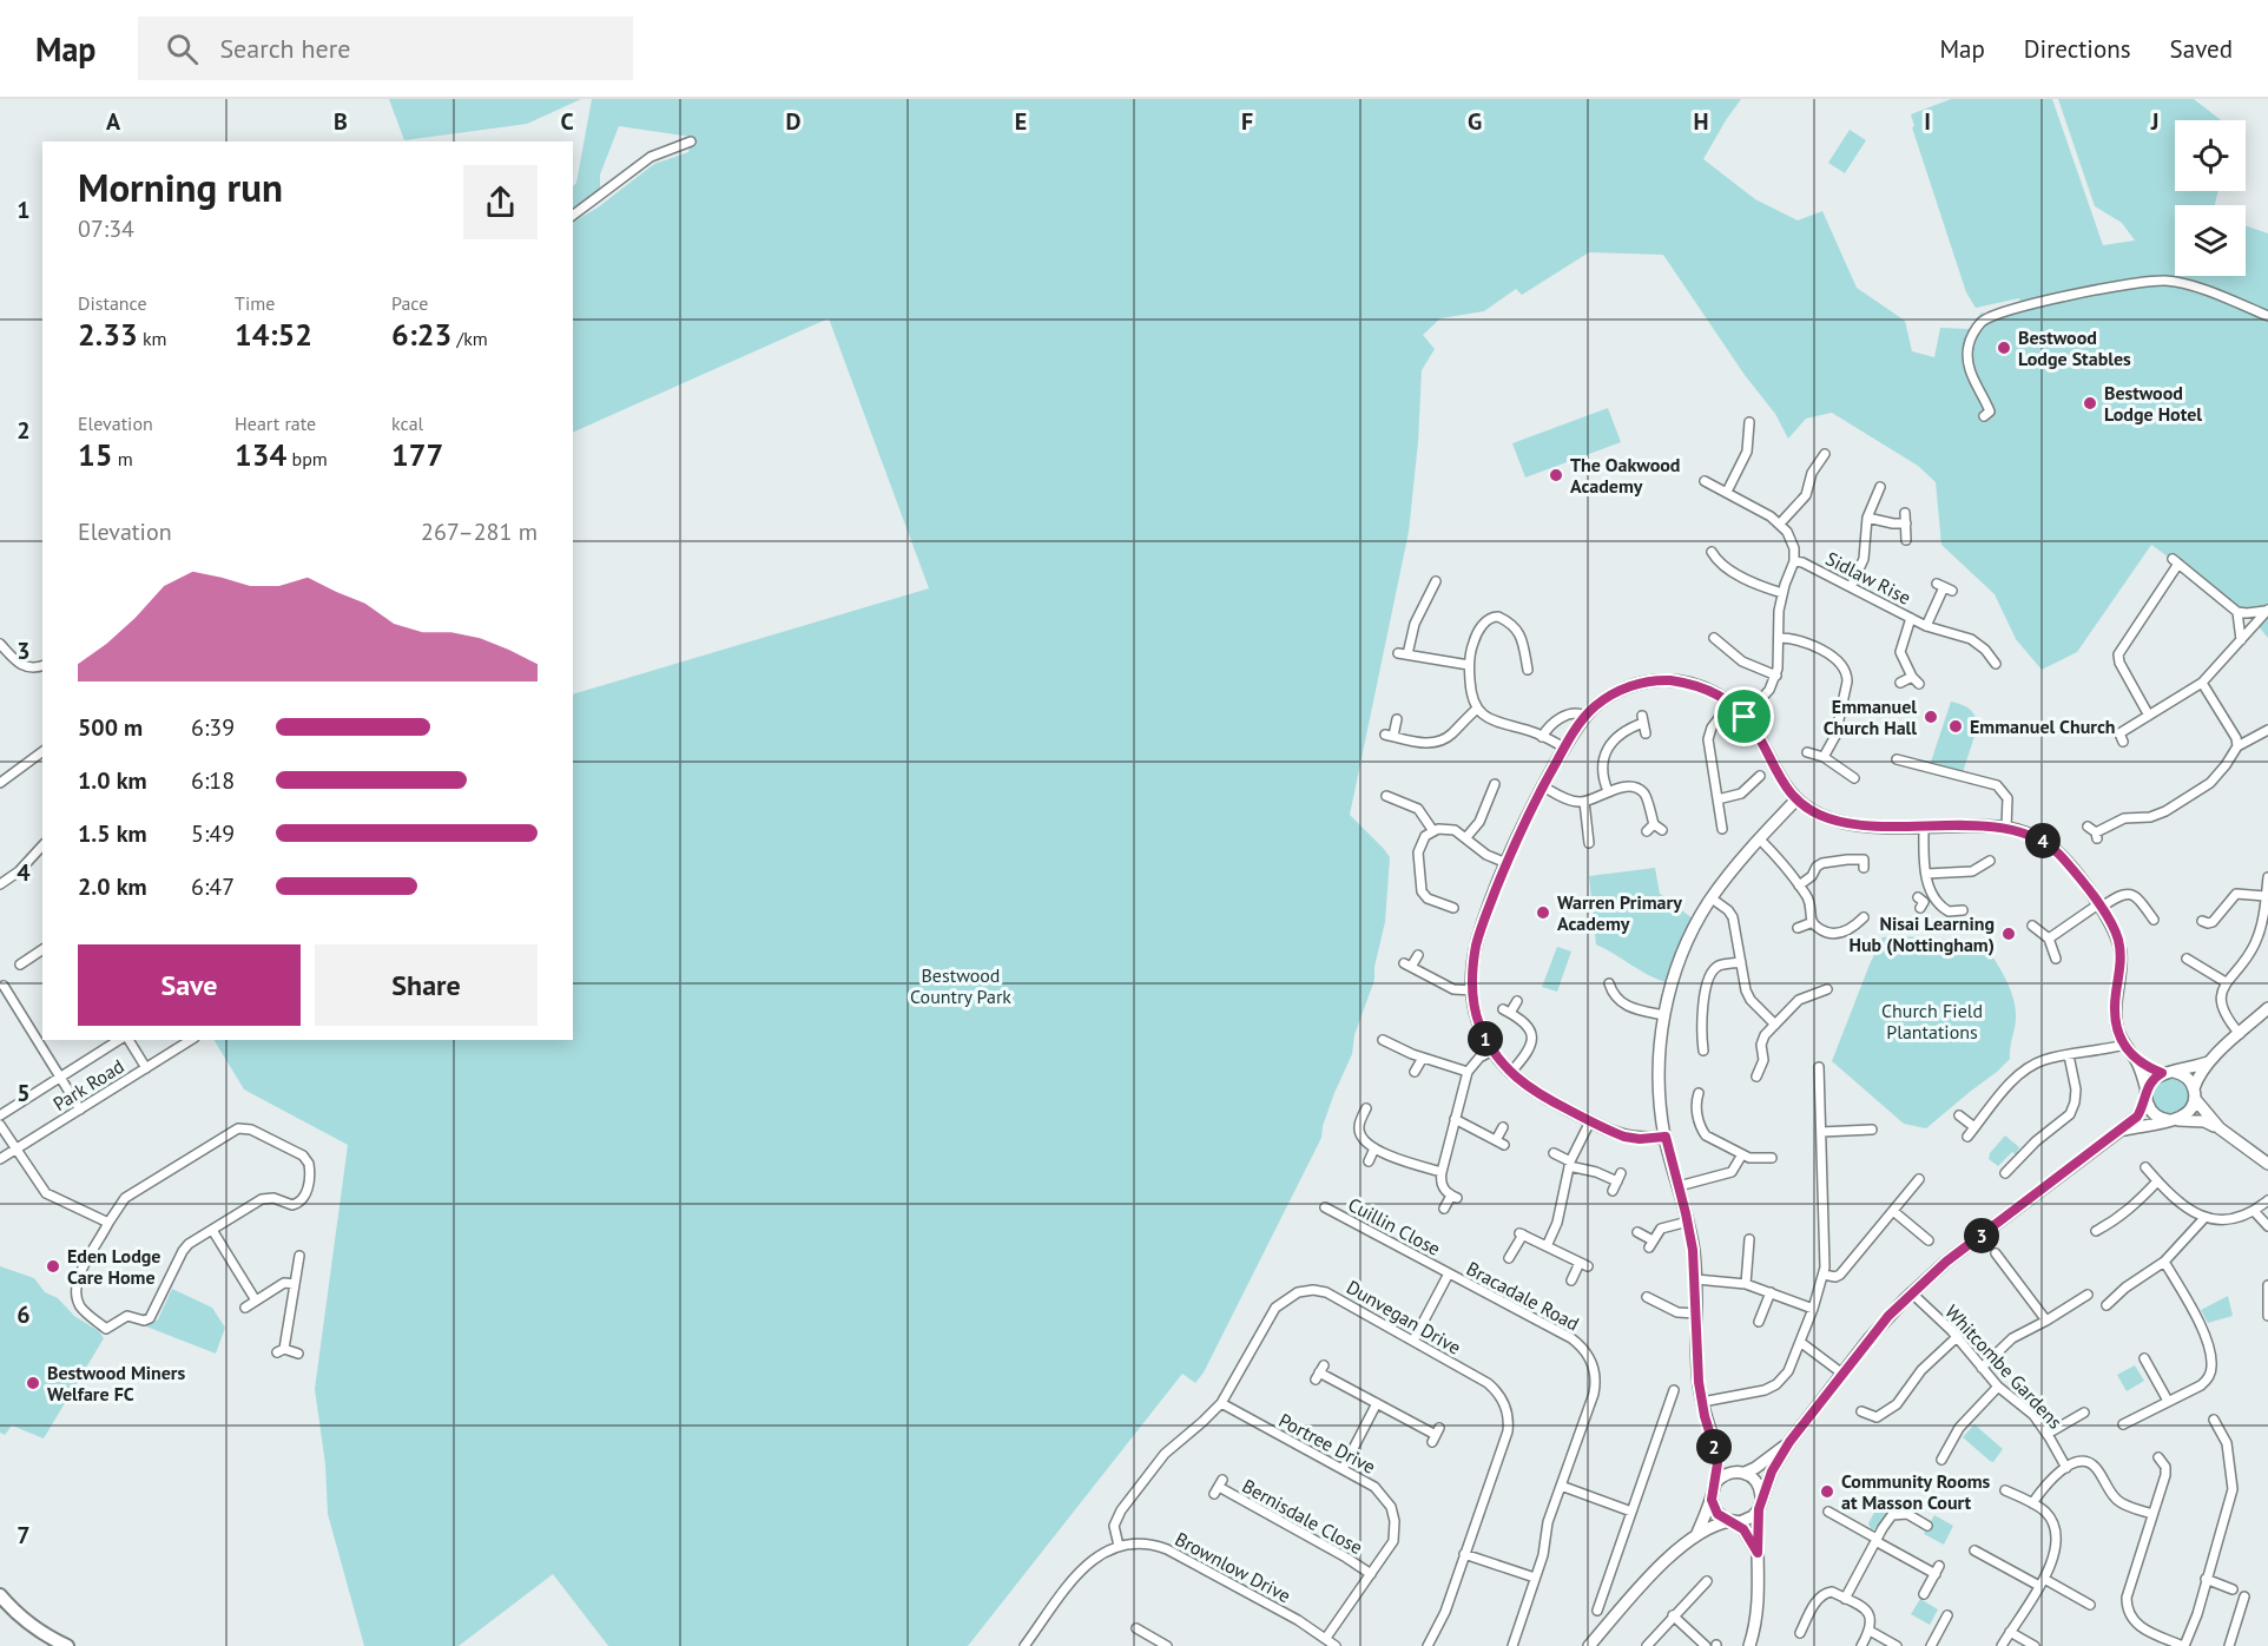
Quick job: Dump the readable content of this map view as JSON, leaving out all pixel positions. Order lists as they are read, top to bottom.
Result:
{
  "streets": {
    "street": [
      "Sidlaw Rise",
      "Park Road",
      "Cuillin Close",
      "Bracadale Road",
      "Dunvegan Drive",
      "Whitcombe Gardens",
      "Portree Drive",
      "Bernisdale Close",
      "Brownlow Drive"
    ]
  },
  "crossings": [
    ["Cuillin Close", "Bracadale Road"],
    ["Bracadale Road", "Dunvegan Drive"],
    ["Dunvegan Drive", "Portree Drive"],
    ["Dunvegan Drive", "Brownlow Drive"],
    ["Portree Drive", "Bernisdale Close"],
    ["Portree Drive", "Brownlow Drive"]
  ],
  "parks": ["Bestwood Country Park", "Church Field Plantations"],
  "places": [
    "Bestwood Lodge Stables",
    "Bestwood Lodge Hotel",
    "The Oakwood Academy",
    "Emmanuel Church Hall",
    "Emmanuel Church",
    "Warren Primary Academy",
    "Nisai Learning Hub (Nottingham)",
    "Eden Lodge Care Home",
    "Bestwood Miners Welfare FC",
    "Community Rooms at Masson Court"
  ],
  "page": {
    "header": "Map",
    "search": "Search here",
    "nav": ["Map", "Directions", "Saved"],
    "heading": ["Morning run", "07:34"],
    "stats": [
      ["Distance", "2.33 km"],
      ["Time", "14:52"],
      ["Pace", "6:23 /km"],
      ["Elevation", "15 m"],
      ["Heart rate", "134 bpm"],
      ["kcal", "177"]
    ],
    "chart": ["Elevation", "267–281 m"],
    "list": [
      {
        "name": "500 m",
        "note": "6:39"
      },
      {
        "name": "1.0 km",
        "note": "6:18"
      },
      {
        "name": "1.5 km",
        "note": "5:49"
      },
      {
        "name": "2.0 km",
        "note": "6:47"
      }
    ],
    "pins": [
      "4",
      "1",
      "3",
      "2"
    ],
    "buttons": ["Save", "Share"]
  },
  "grid": {
    "columns": [
      "A",
      "B",
      "C",
      "D",
      "E",
      "F",
      "G",
      "H",
      "I",
      "J"
    ],
    "rows": [
      "1",
      "2",
      "3",
      "4",
      "5",
      "6",
      "7"
    ]
  }
}
